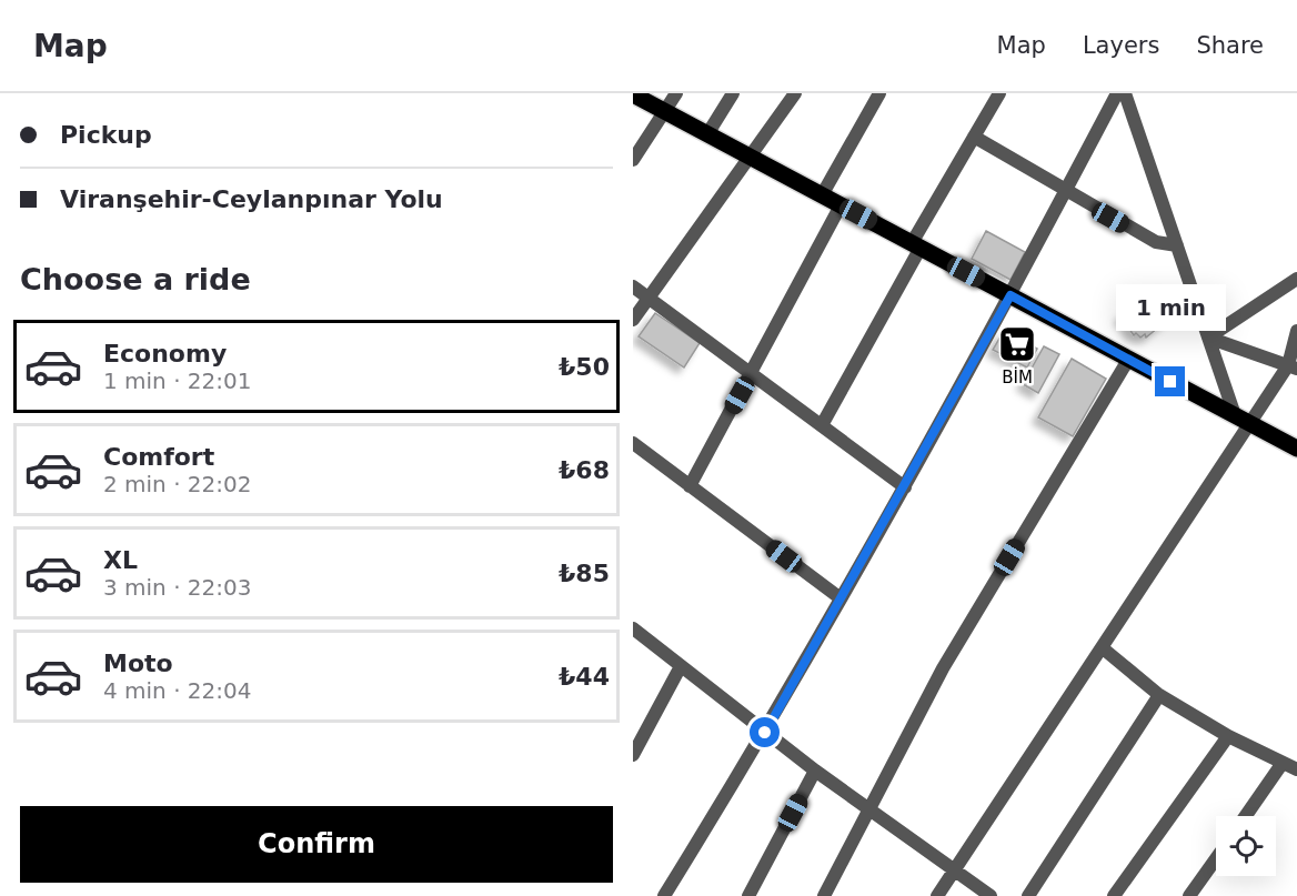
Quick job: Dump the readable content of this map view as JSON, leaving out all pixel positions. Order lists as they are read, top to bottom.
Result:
{
  "places": {
    "supermarket": ["BİM"]
  },
  "page": {
    "header": "Map",
    "nav": ["Map", "Layers", "Share"],
    "banner": ["Pickup", "Viranşehir-Ceylanpınar Yolu"],
    "heading": "Choose a ride",
    "bubble": "1 min",
    "list": [
      {
        "name": "Economy",
        "note": "1 min · 22:01",
        "value": "₺50"
      },
      {
        "name": "Comfort",
        "note": "2 min · 22:02",
        "value": "₺68"
      },
      {
        "name": "XL",
        "note": "3 min · 22:03",
        "value": "₺85"
      },
      {
        "name": "Moto",
        "note": "4 min · 22:04",
        "value": "₺44"
      }
    ],
    "buttons": "Confirm"
  }
}
